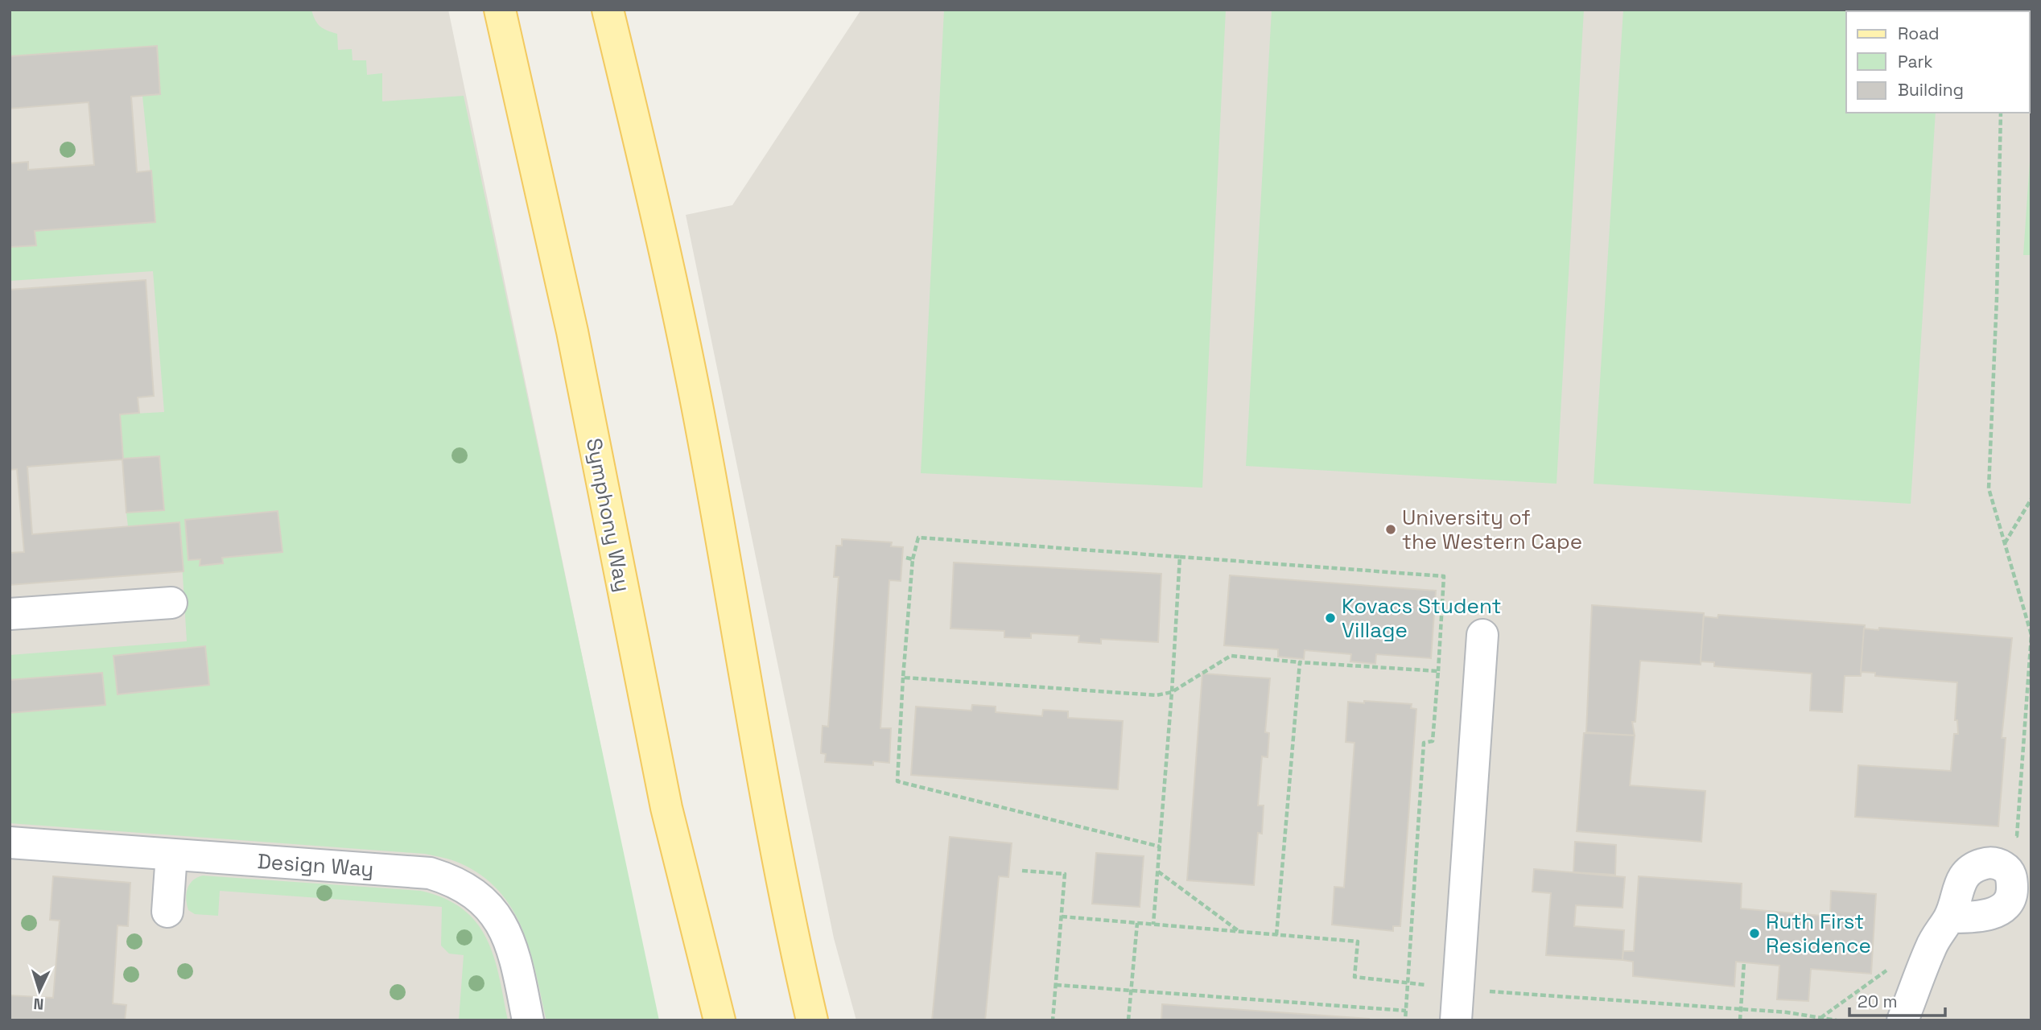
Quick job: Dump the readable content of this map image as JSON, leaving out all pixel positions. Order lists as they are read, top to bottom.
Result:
{
  "streets": {
    "main road": ["Symphony Way"],
    "lane": ["Design Way"]
  },
  "places": ["University of the Western Cape", "Kovacs Student Village", "Ruth First Residence"],
  "legend": ["Road", "Park", "Building"],
  "scale_bar": "20 m",
  "north": "bottom"
}
